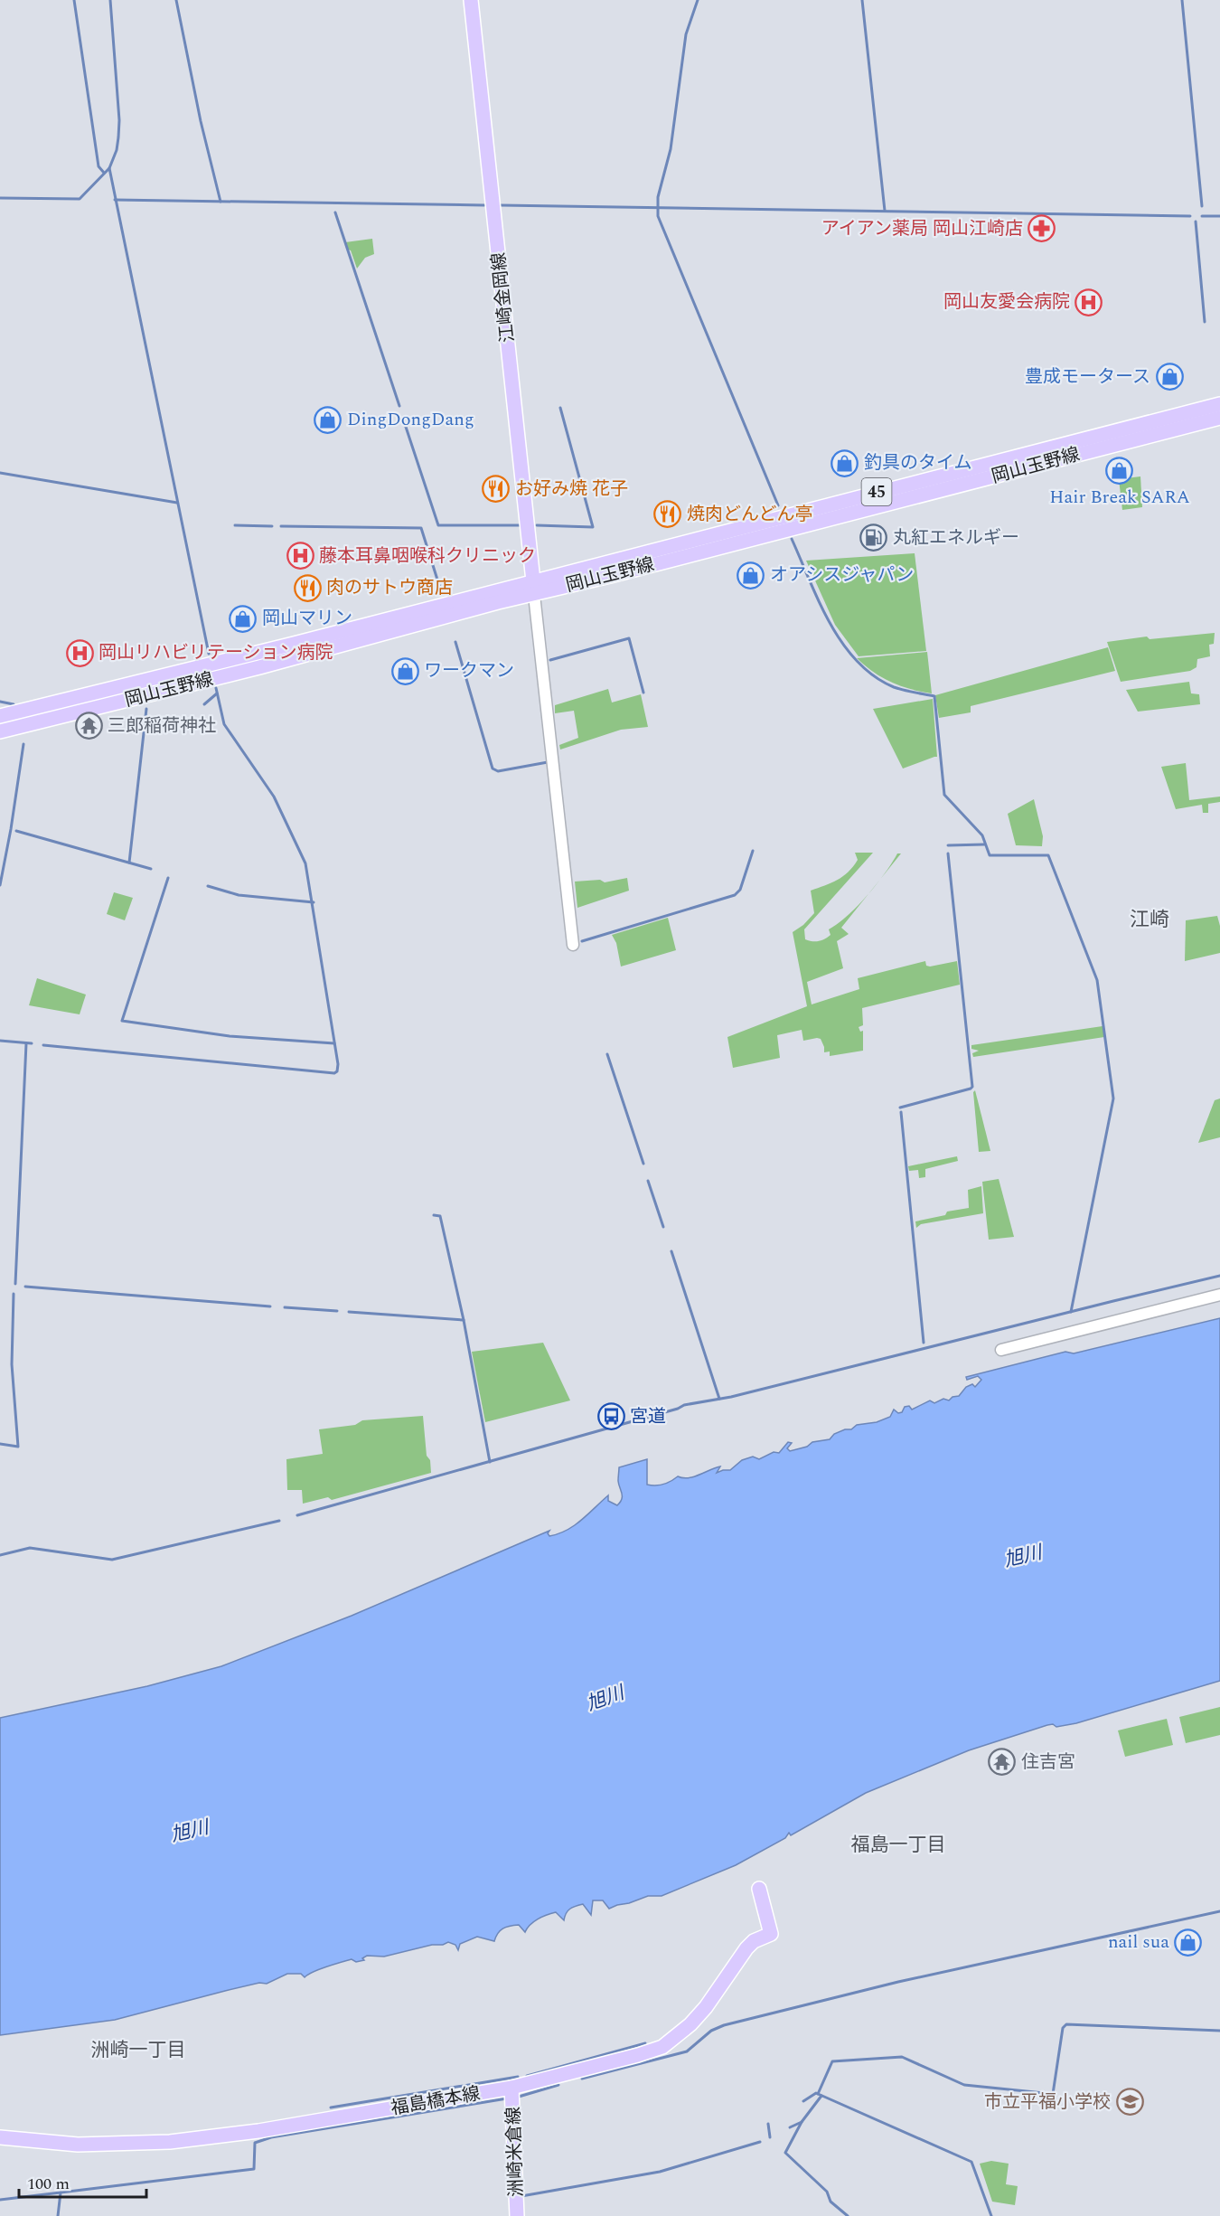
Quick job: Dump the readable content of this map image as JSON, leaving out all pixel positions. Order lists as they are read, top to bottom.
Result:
{
  "streets": {
    "main road": [
      "江崎金岡線",
      "岡山玉野線",
      "45",
      "福島橋本線",
      "洲崎米倉線"
    ]
  },
  "crossings": [
    ["江崎金岡線", "岡山玉野線"],
    ["福島橋本線", "洲崎米倉線"]
  ],
  "districts": ["江崎", "福島一丁目", "洲崎一丁目"],
  "water": ["旭川"],
  "places": {
    "pharmacy": ["アイアン薬局 岡山江崎店"],
    "hospital": ["岡山友愛会病院", "藤本耳鼻咽喉科クリニック", "岡山リハビリテーション病院"],
    "shop": [
      "豊成モータース",
      "DingDongDang",
      "釣具のタイム",
      "Hair Break SARA",
      "オアシスジャパン",
      "岡山マリン",
      "ワークマン",
      "nail sua"
    ],
    "restaurant": ["お好み焼 花子", "焼肉どんどん亭", "肉のサトウ商店"],
    "fuel station": ["丸紅エネルギー"],
    "temple": ["三郎稲荷神社", "住吉宮"],
    "bus stop": ["宮道"],
    "school or university": ["市立平福小学校"]
  },
  "scale_bar": "100 m"
}
